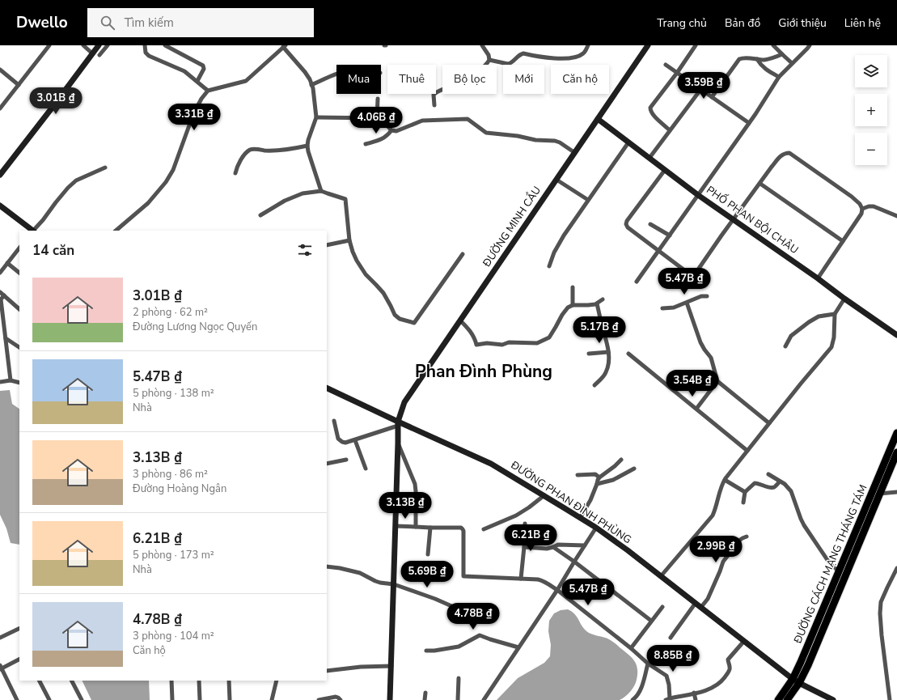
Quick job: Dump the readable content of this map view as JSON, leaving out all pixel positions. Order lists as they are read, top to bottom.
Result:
{
  "streets": {
    "highway": ["ĐƯỜNG CÁCH MẠNG THÁNG TÁM"],
    "street": ["PHỐ PHAN BỘI CHÂU", "ĐƯỜNG MINH CẦU", "ĐƯỜNG PHAN ĐÌNH PHÙNG"]
  },
  "crossings": [
    ["PHỐ PHAN BỘI CHÂU", "ĐƯỜNG MINH CẦU"],
    ["ĐƯỜNG MINH CẦU", "ĐƯỜNG PHAN ĐÌNH PHÙNG"],
    ["ĐƯỜNG PHAN ĐÌNH PHÙNG", "ĐƯỜNG CÁCH MẠNG THÁNG TÁM"]
  ],
  "districts": ["Phan Đình Phùng"],
  "page": {
    "header": "Dwello",
    "search": "Tìm kiếm",
    "nav": [
      "Trang chủ",
      "Bản đồ",
      "Giới thiệu",
      "Liên hệ"
    ],
    "map_buttons": ["+", "−"],
    "chip": [
      "Mua",
      "Thuê",
      "Bộ lọc",
      "Mới",
      "Căn hộ"
    ],
    "price": [
      "3.59B ₫",
      "3.01B ₫",
      "3.31B ₫",
      "4.06B ₫",
      "5.47B ₫",
      "5.17B ₫",
      "3.54B ₫",
      "3.13B ₫",
      "6.21B ₫",
      "2.99B ₫",
      "5.69B ₫",
      "5.47B ₫",
      "4.78B ₫",
      "8.85B ₫"
    ],
    "heading": "14 căn",
    "list": [
      {
        "name": "3.01B ₫",
        "note": "2 phòng · 62 m² · Đường Lương Ngọc Quyến"
      },
      {
        "name": "5.47B ₫",
        "note": "5 phòng · 138 m² · Nhà"
      },
      {
        "name": "3.13B ₫",
        "note": "3 phòng · 86 m² · Đường Hoàng Ngân"
      },
      {
        "name": "6.21B ₫",
        "note": "5 phòng · 173 m² · Nhà"
      },
      {
        "name": "4.78B ₫",
        "note": "3 phòng · 104 m² · Căn hộ"
      }
    ]
  }
}
